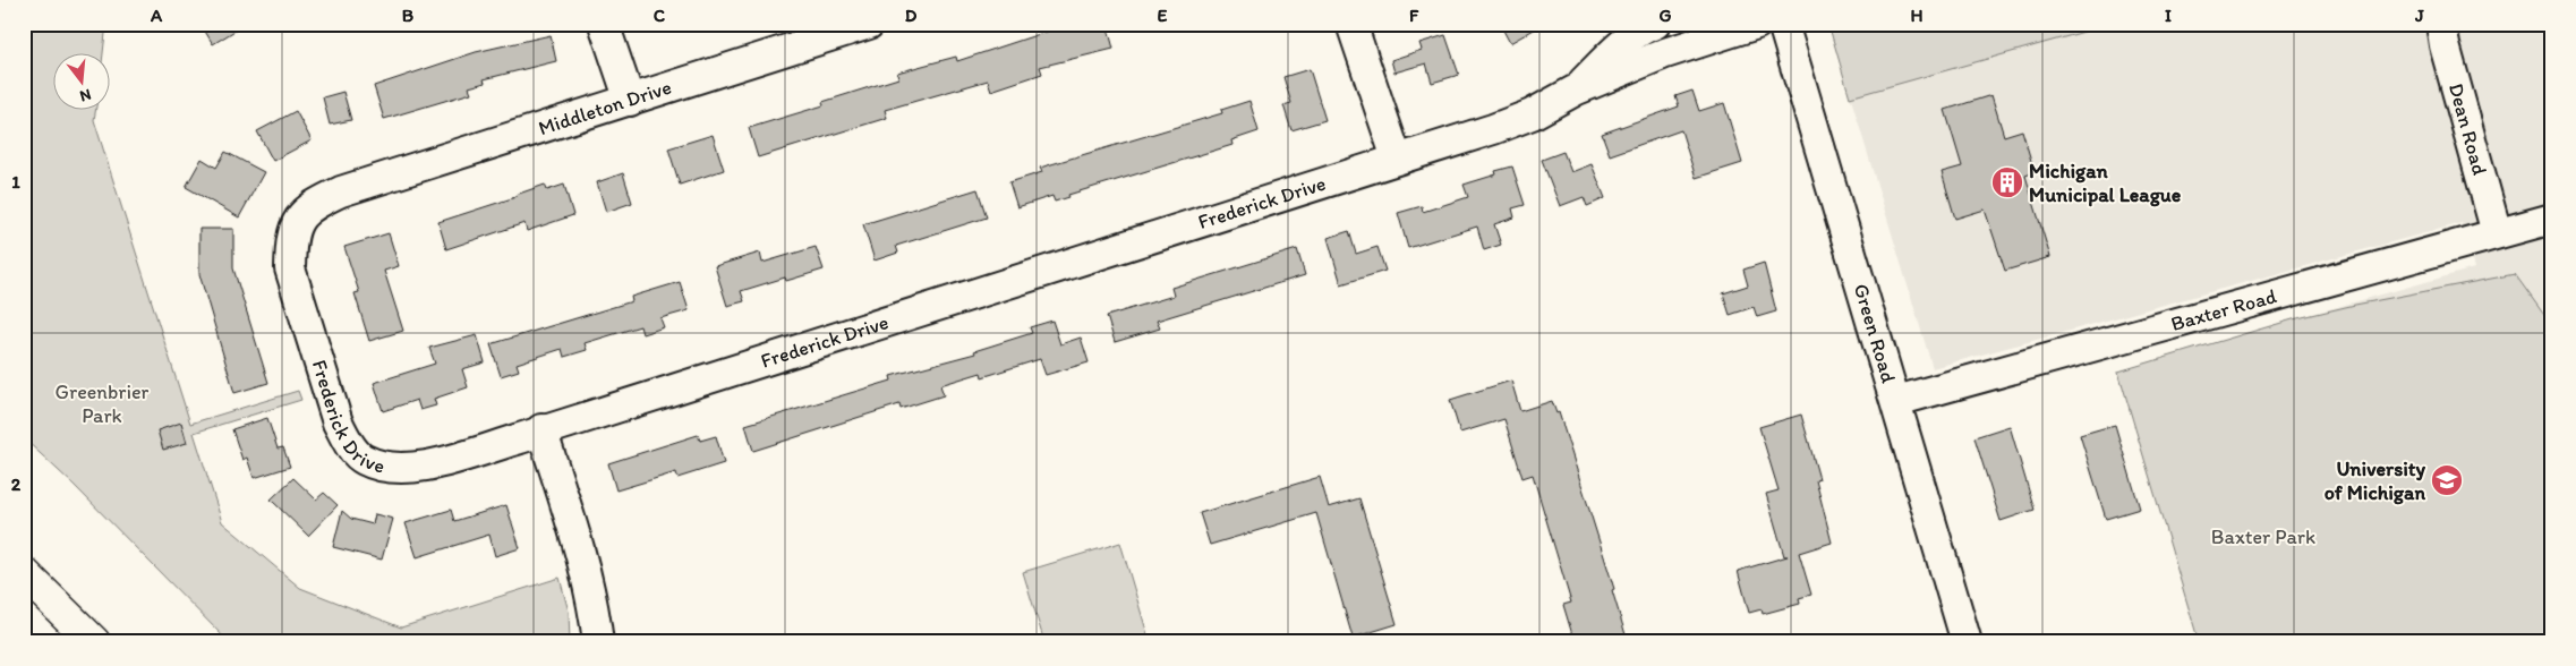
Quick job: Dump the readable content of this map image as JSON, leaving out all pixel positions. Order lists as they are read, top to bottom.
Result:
{
  "streets": {
    "street": [
      "Middleton Drive",
      "Dean Road",
      "Frederick Drive",
      "Baxter Road",
      "Green Road"
    ]
  },
  "crossings": [
    ["Middleton Drive", "Frederick Drive"],
    ["Dean Road", "Baxter Road"],
    ["Baxter Road", "Green Road"]
  ],
  "parks": ["Greenbrier Park", "Baxter Park"],
  "places": {
    "building": ["Michigan Municipal League"],
    "school or university": ["University of Michigan"]
  },
  "north": "bottom",
  "grid": {
    "columns": [
      "A",
      "B",
      "C",
      "D",
      "E",
      "F",
      "G",
      "H",
      "I",
      "J"
    ],
    "rows": ["1", "2"]
  }
}
